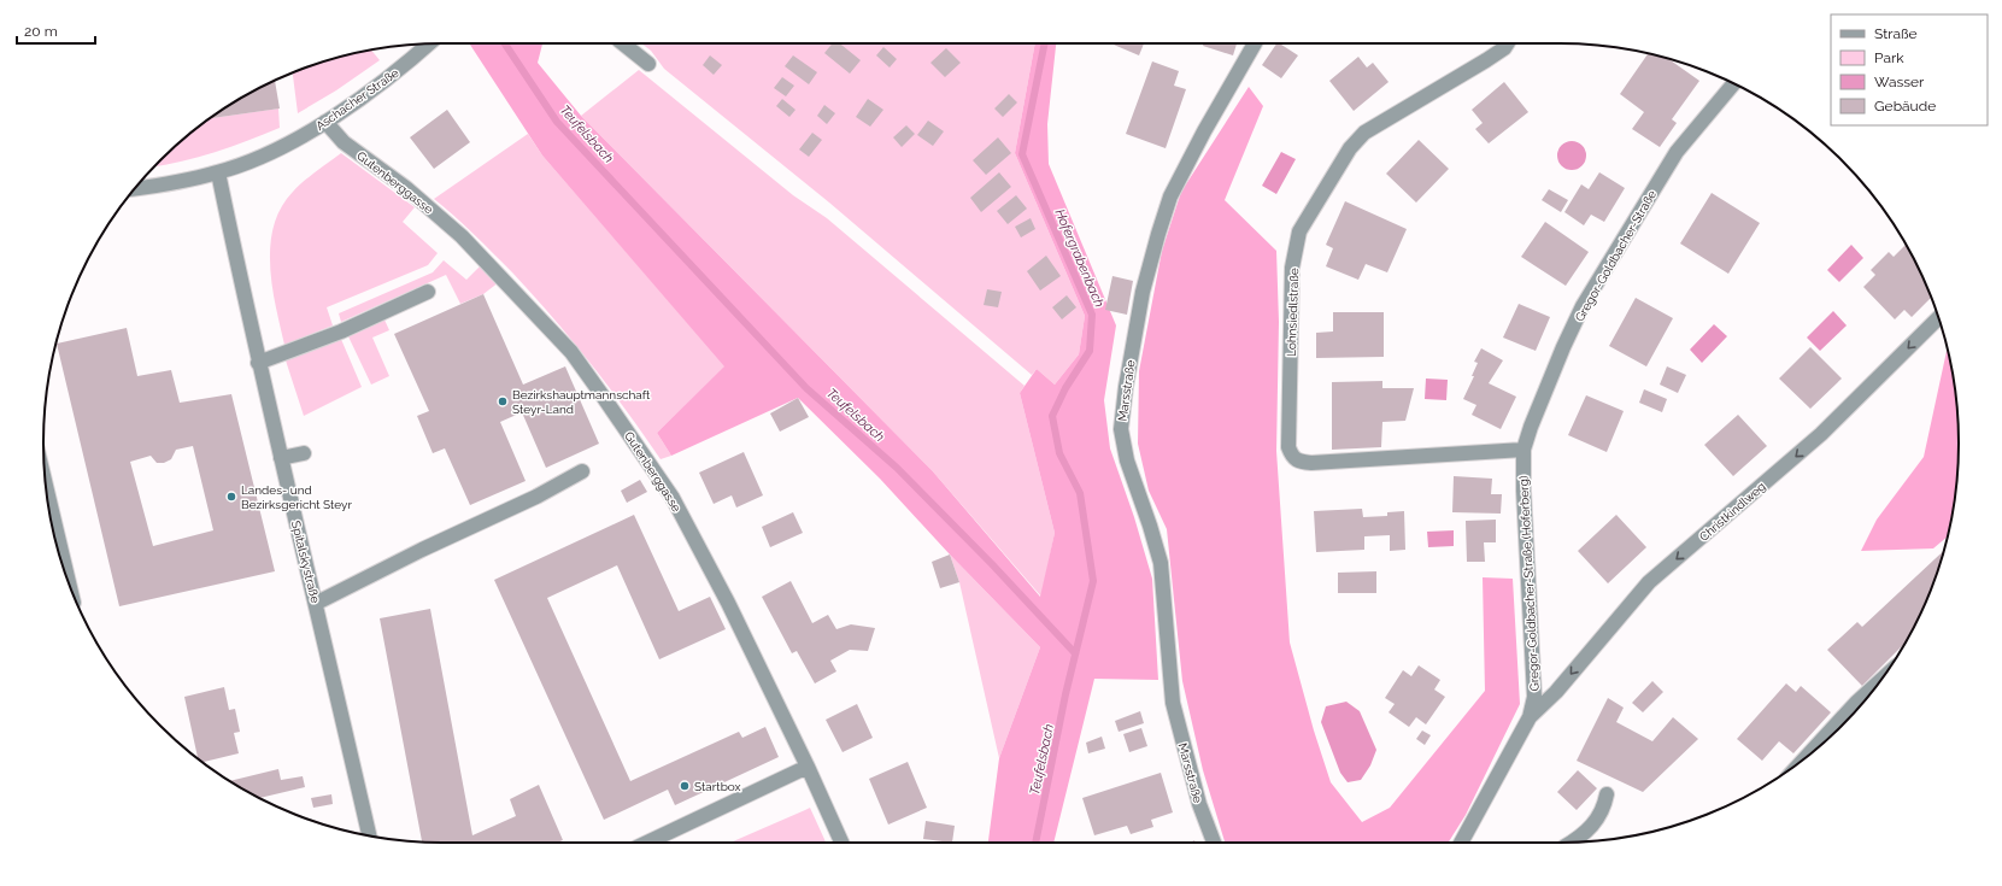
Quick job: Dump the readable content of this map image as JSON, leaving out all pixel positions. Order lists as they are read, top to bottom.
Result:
{
  "streets": {
    "street": [
      "Aschacher Straße",
      "Gutenberggasse",
      "Gregor-Goldbacher-Straße",
      "Lohnsiedlstraße",
      "Marsstraße",
      "Christkindlweg",
      "Spitalskystraße",
      "Gregor-Goldbacher-Straße (Hoferberg)"
    ]
  },
  "crossings": [
    ["Aschacher Straße", "Gutenberggasse"],
    ["Aschacher Straße", "Spitalskystraße"],
    ["Gregor-Goldbacher-Straße", "Lohnsiedlstraße"],
    ["Gregor-Goldbacher-Straße", "Gregor-Goldbacher-Straße (Hoferberg)"],
    ["Lohnsiedlstraße", "Gregor-Goldbacher-Straße (Hoferberg)"],
    ["Christkindlweg", "Gregor-Goldbacher-Straße (Hoferberg)"]
  ],
  "one_way": ["Christkindlweg"],
  "water": ["Teufelsbach", "Hofergrabenbach"],
  "places": ["Bezirkshauptmannschaft Steyr-Land", "Landes- und Bezirksgericht Steyr", "Startbox"],
  "legend": [
    "Straße",
    "Park",
    "Wasser",
    "Gebäude"
  ],
  "scale_bar": "20 m"
}
